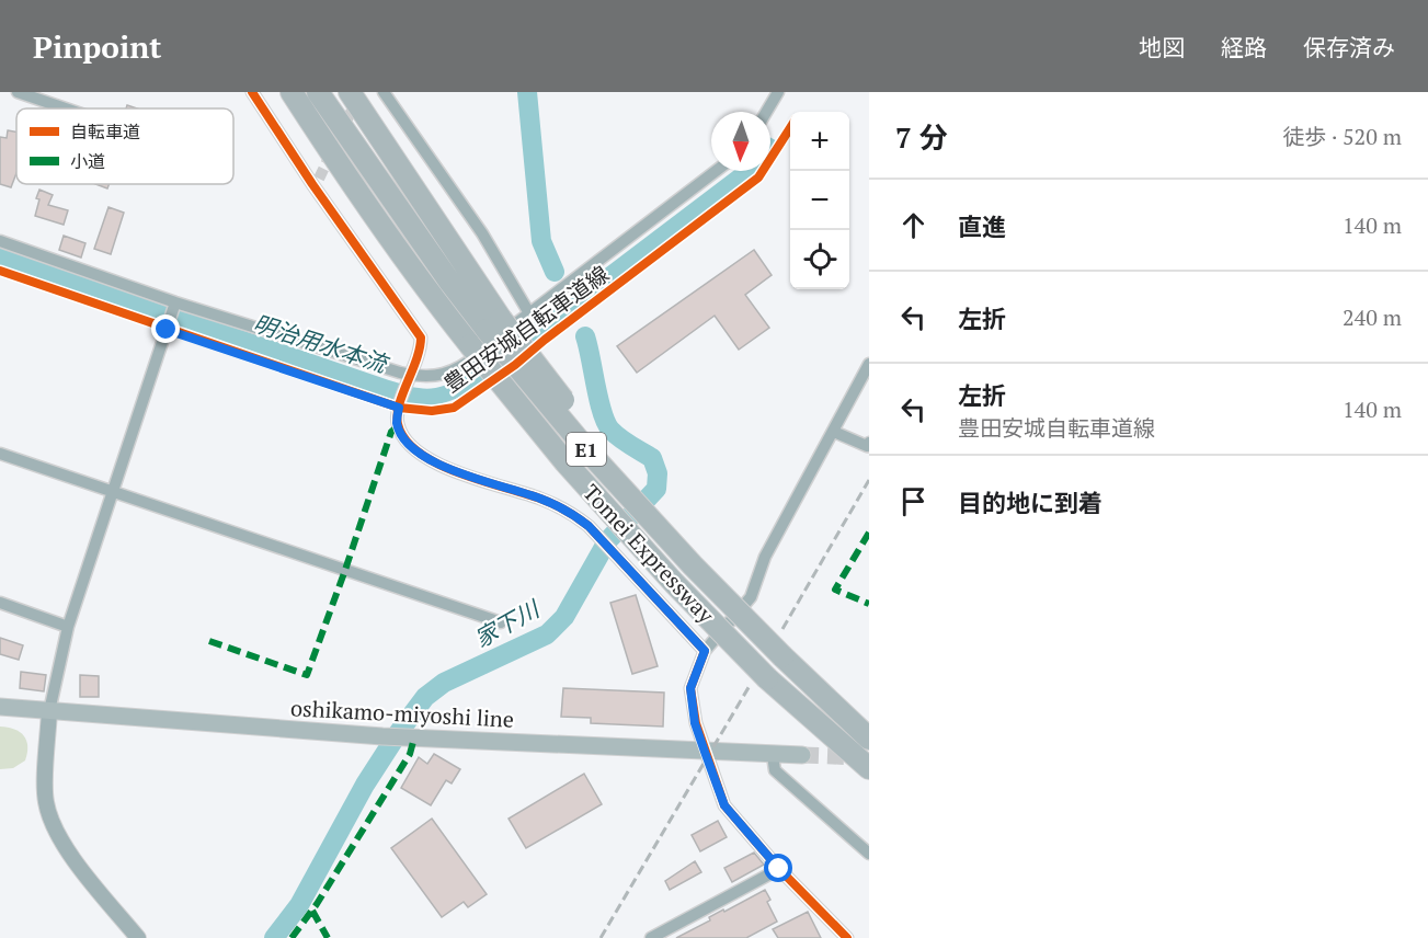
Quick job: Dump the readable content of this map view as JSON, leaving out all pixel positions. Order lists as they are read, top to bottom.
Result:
{
  "streets": {
    "highway": ["E1", "Tomei Expressway"],
    "main road": ["oshikamo-miyoshi line"],
    "cycle path": ["豊田安城自転車道線"]
  },
  "water": ["明治用水本流", "家下川"],
  "legend": ["自転車道", "小道"],
  "north": "bottom",
  "page": {
    "header": "Pinpoint",
    "nav": ["地図", "経路", "保存済み"],
    "heading": ["7 分", "徒歩 · 520 m"],
    "map_buttons": ["+", "−"],
    "list": [
      ["直進", "140 m"],
      ["左折", "240 m"],
      ["左折", "豊田安城自転車道線", "140 m"],
      "目的地に到着"
    ]
  }
}
